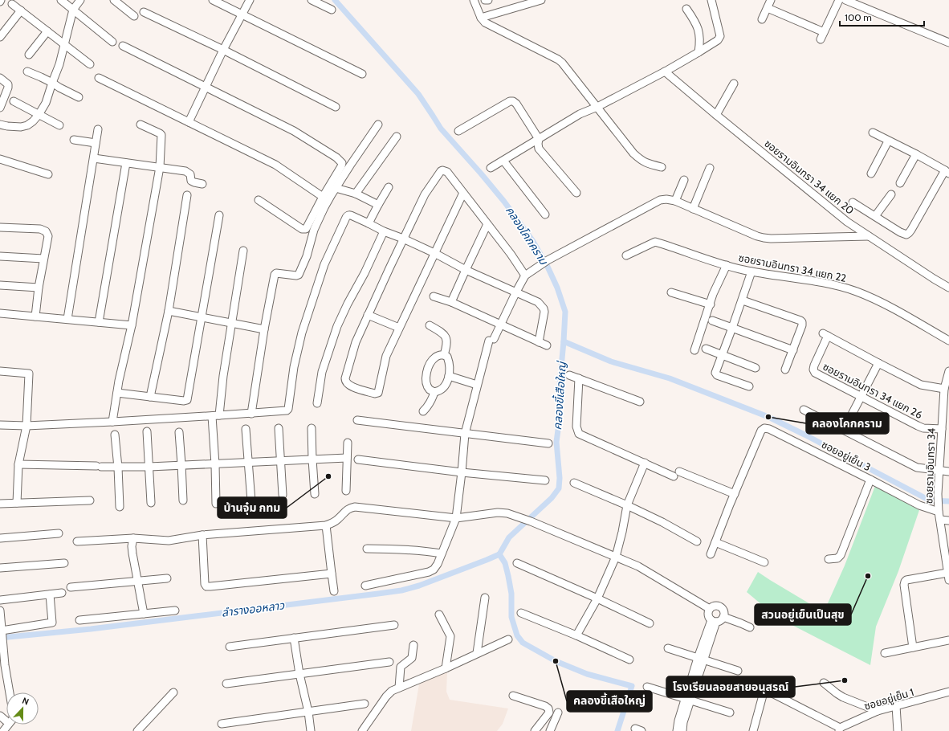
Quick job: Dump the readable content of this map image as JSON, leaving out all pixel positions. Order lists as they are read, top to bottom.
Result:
{
  "streets": {
    "street": [
      "ซอยรามอินทรา 34 แยก 20",
      "ซอยรามอินทรา 34 แยก 22",
      "ซอยรามอินทรา 34 แยก 26",
      "ซอยอยู่เย็น 3",
      "ซอยรามอินทรา 34",
      "ซอยอยู่เย็น 1"
    ]
  },
  "crossings": [
    ["ซอยรามอินทรา 34 แยก 26", "ซอยรามอินทรา 34"],
    ["ซอยอยู่เย็น 3", "ซอยรามอินทรา 34"]
  ],
  "water": ["คลองโคกคราม", "คลองขี้เสือใหญ่", "ลำรางออหลาว"],
  "places": [
    "คลองโคกคราม",
    "บ้านจุ๋ม กทม",
    "สวนอยู่เย็นเป็นสุข",
    "คลองขี้เสือใหญ่",
    "โรงเรียนลอยสายอนุสรณ์"
  ],
  "scale_bar": "100 m",
  "north": "top"
}
